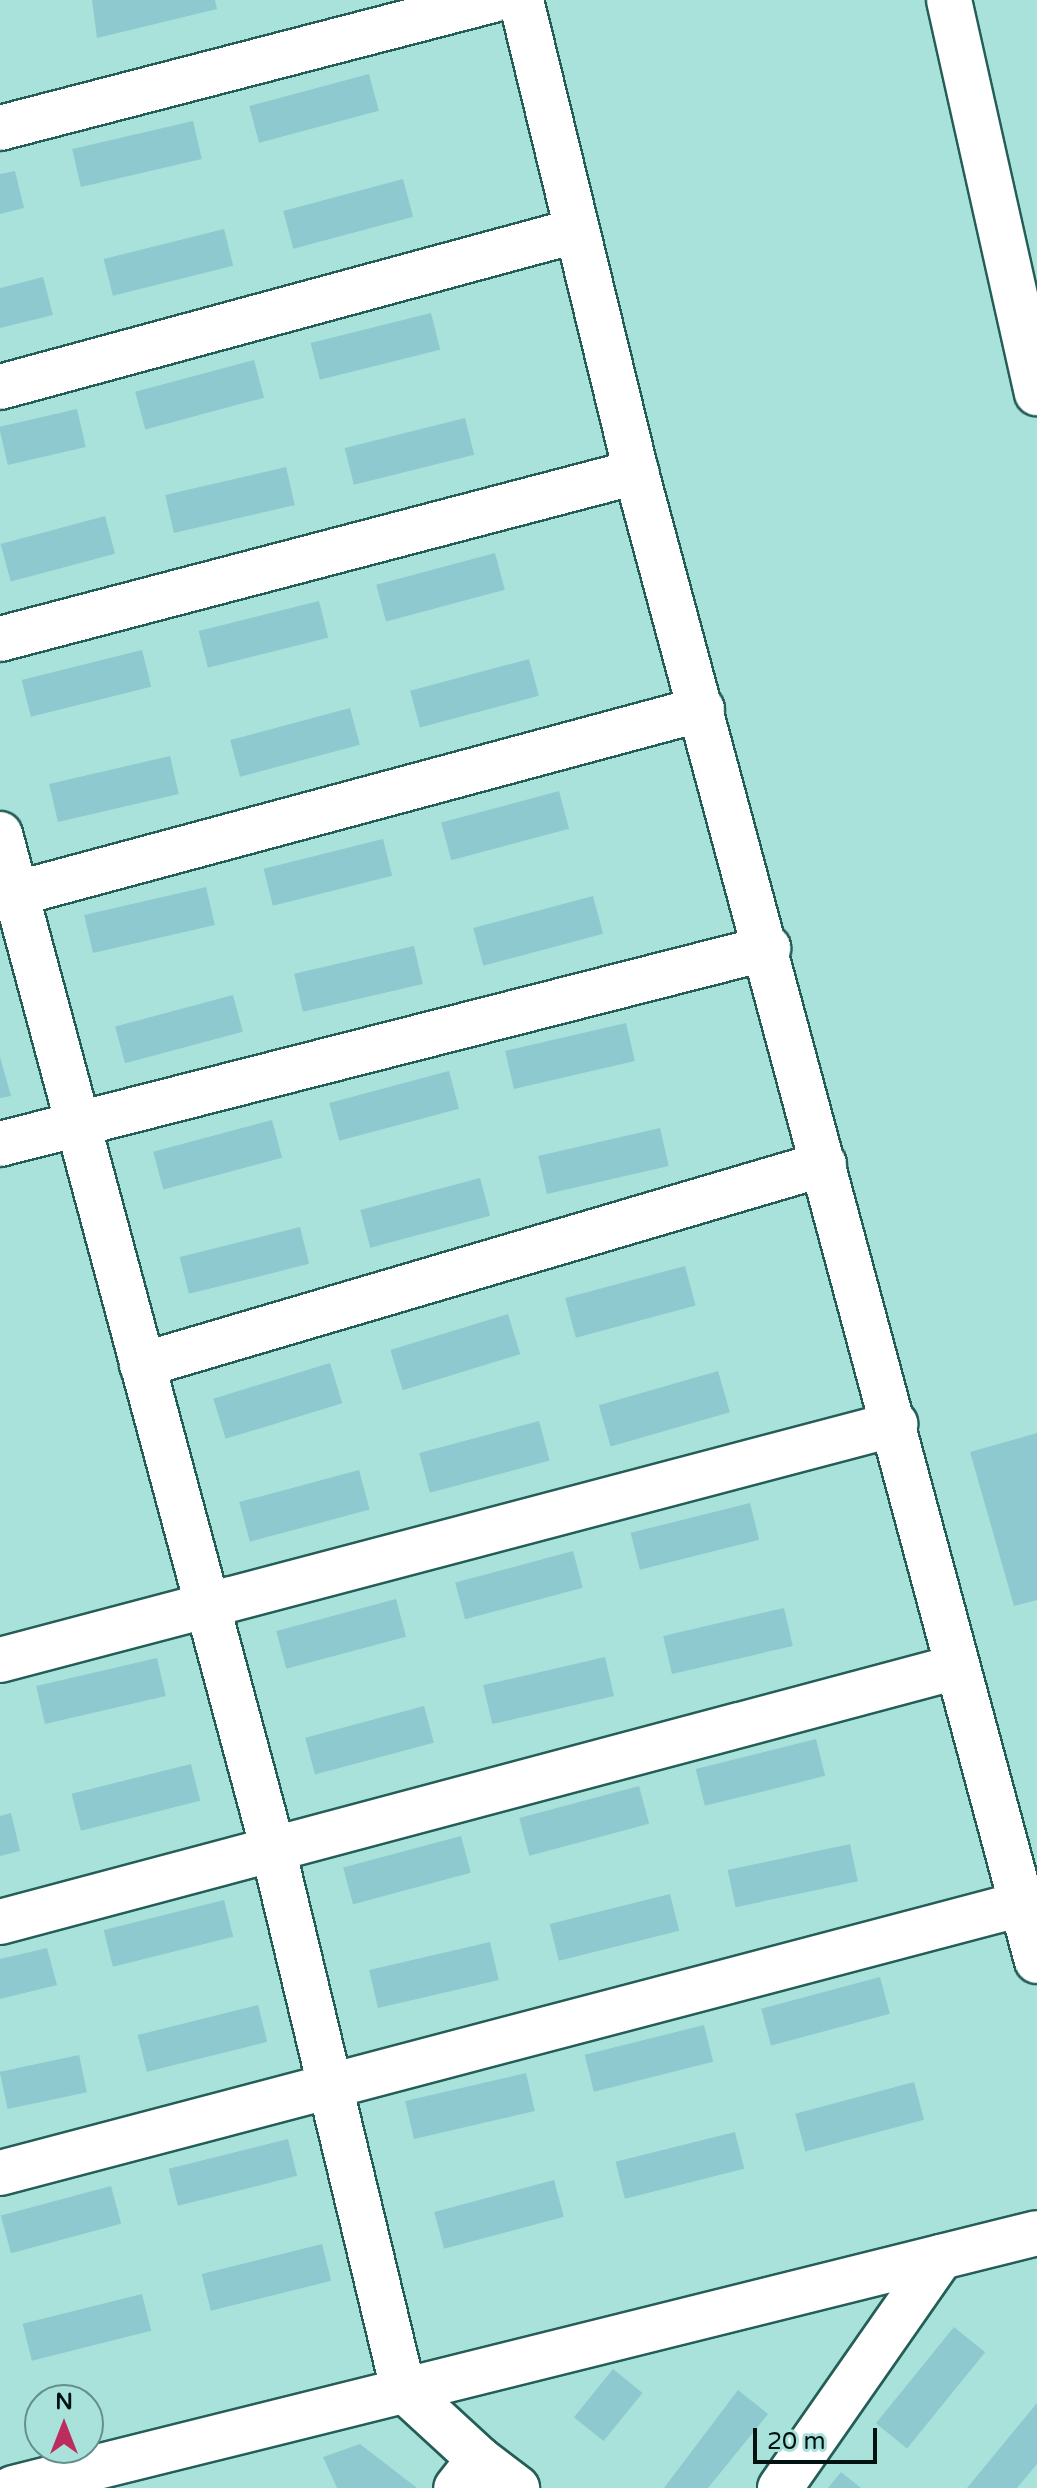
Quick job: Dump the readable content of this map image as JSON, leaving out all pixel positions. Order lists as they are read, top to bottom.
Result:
{
  "scale_bar": "20 m",
  "north": "top"
}
